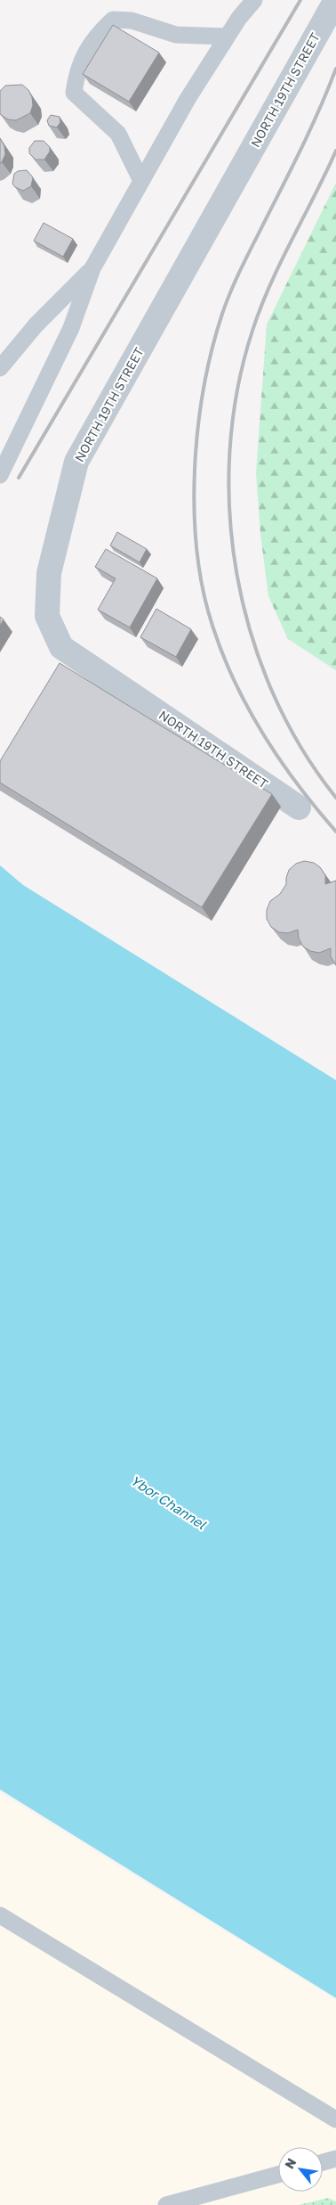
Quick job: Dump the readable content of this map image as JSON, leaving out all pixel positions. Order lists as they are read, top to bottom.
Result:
{
  "streets": {
    "street": ["NORTH 19TH STREET"]
  },
  "water": ["Ybor Channel"],
  "north": "top left"
}
